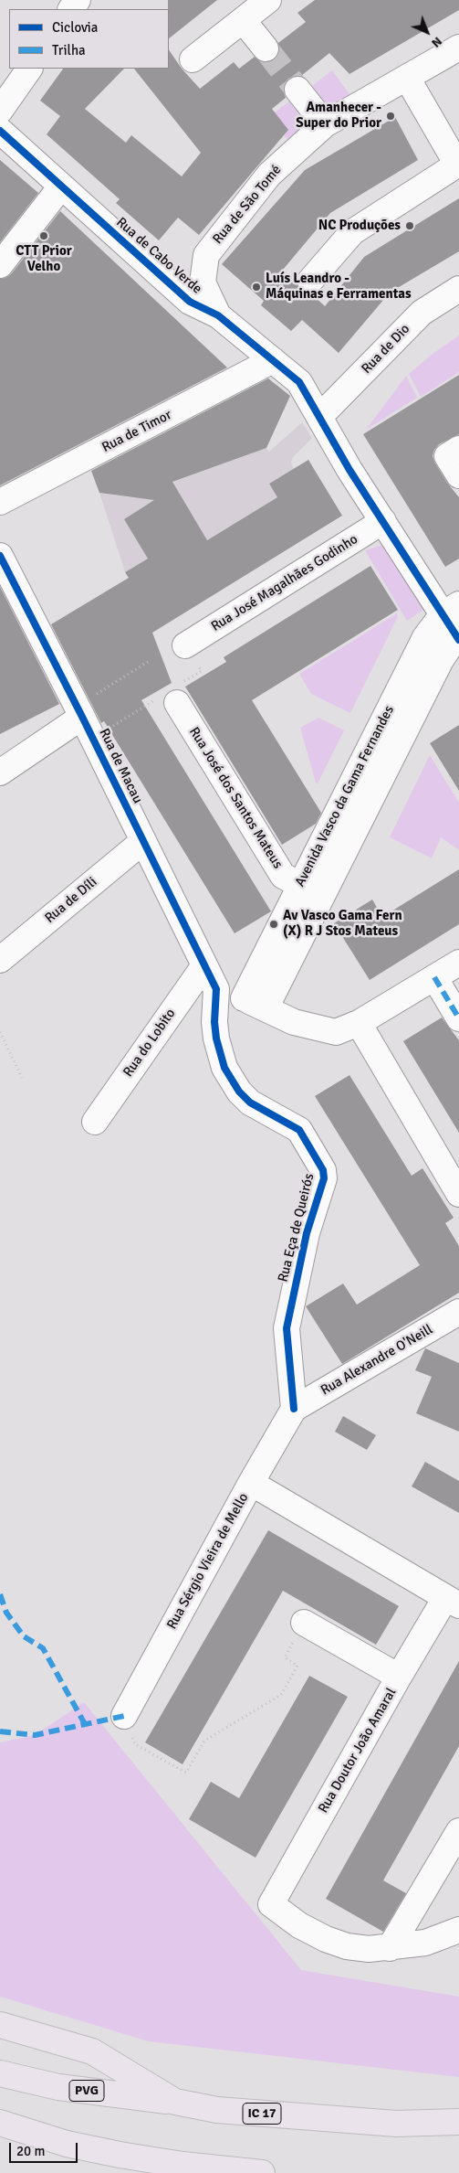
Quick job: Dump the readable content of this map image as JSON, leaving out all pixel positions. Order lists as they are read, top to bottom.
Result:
{
  "streets": {
    "highway": ["PVG", "IC 17"],
    "street": [
      "Rua de São Tomé",
      "Rua de Cabo Verde",
      "Rua de Dio",
      "Rua de Timor",
      "Rua José Magalhães Godinho",
      "Rua de Macau",
      "Avenida Vasco da Gama Fernandes",
      "Rua José dos Santos Mateus",
      "Rua de Díli",
      "Rua do Lobito",
      "Rua Eça de Queirós",
      "Rua Alexandre O'Neill",
      "Rua Sérgio Vieira de Mello",
      "Rua Doutor João Amaral"
    ]
  },
  "crossings": [
    ["Rua de São Tomé", "Rua de Cabo Verde"],
    ["Rua de Cabo Verde", "Rua de Dio"],
    ["Rua de Cabo Verde", "Rua de Timor"],
    ["Rua de Cabo Verde", "Rua José Magalhães Godinho"],
    ["Rua de Cabo Verde", "Avenida Vasco da Gama Fernandes"],
    ["Rua de Macau", "Rua de Díli"],
    ["Rua de Macau", "Rua do Lobito"],
    ["Rua de Macau", "Rua Eça de Queirós"],
    ["Avenida Vasco da Gama Fernandes", "Rua José dos Santos Mateus"],
    ["Rua Eça de Queirós", "Rua Alexandre O'Neill"],
    ["Rua Eça de Queirós", "Rua Sérgio Vieira de Mello"],
    ["Rua Alexandre O'Neill", "Rua Sérgio Vieira de Mello"],
    ["PVG", "IC 17"]
  ],
  "places": [
    "Amanhecer - Super do Prior",
    "NC Produções",
    "CTT Prior Velho",
    "Luís Leandro - Máquinas e Ferramentas",
    "Av Vasco Gama Fern (X) R J Stos Mateus"
  ],
  "legend": ["Ciclovia", "Trilha"],
  "scale_bar": "20 m",
  "north": "bottom right"
}
